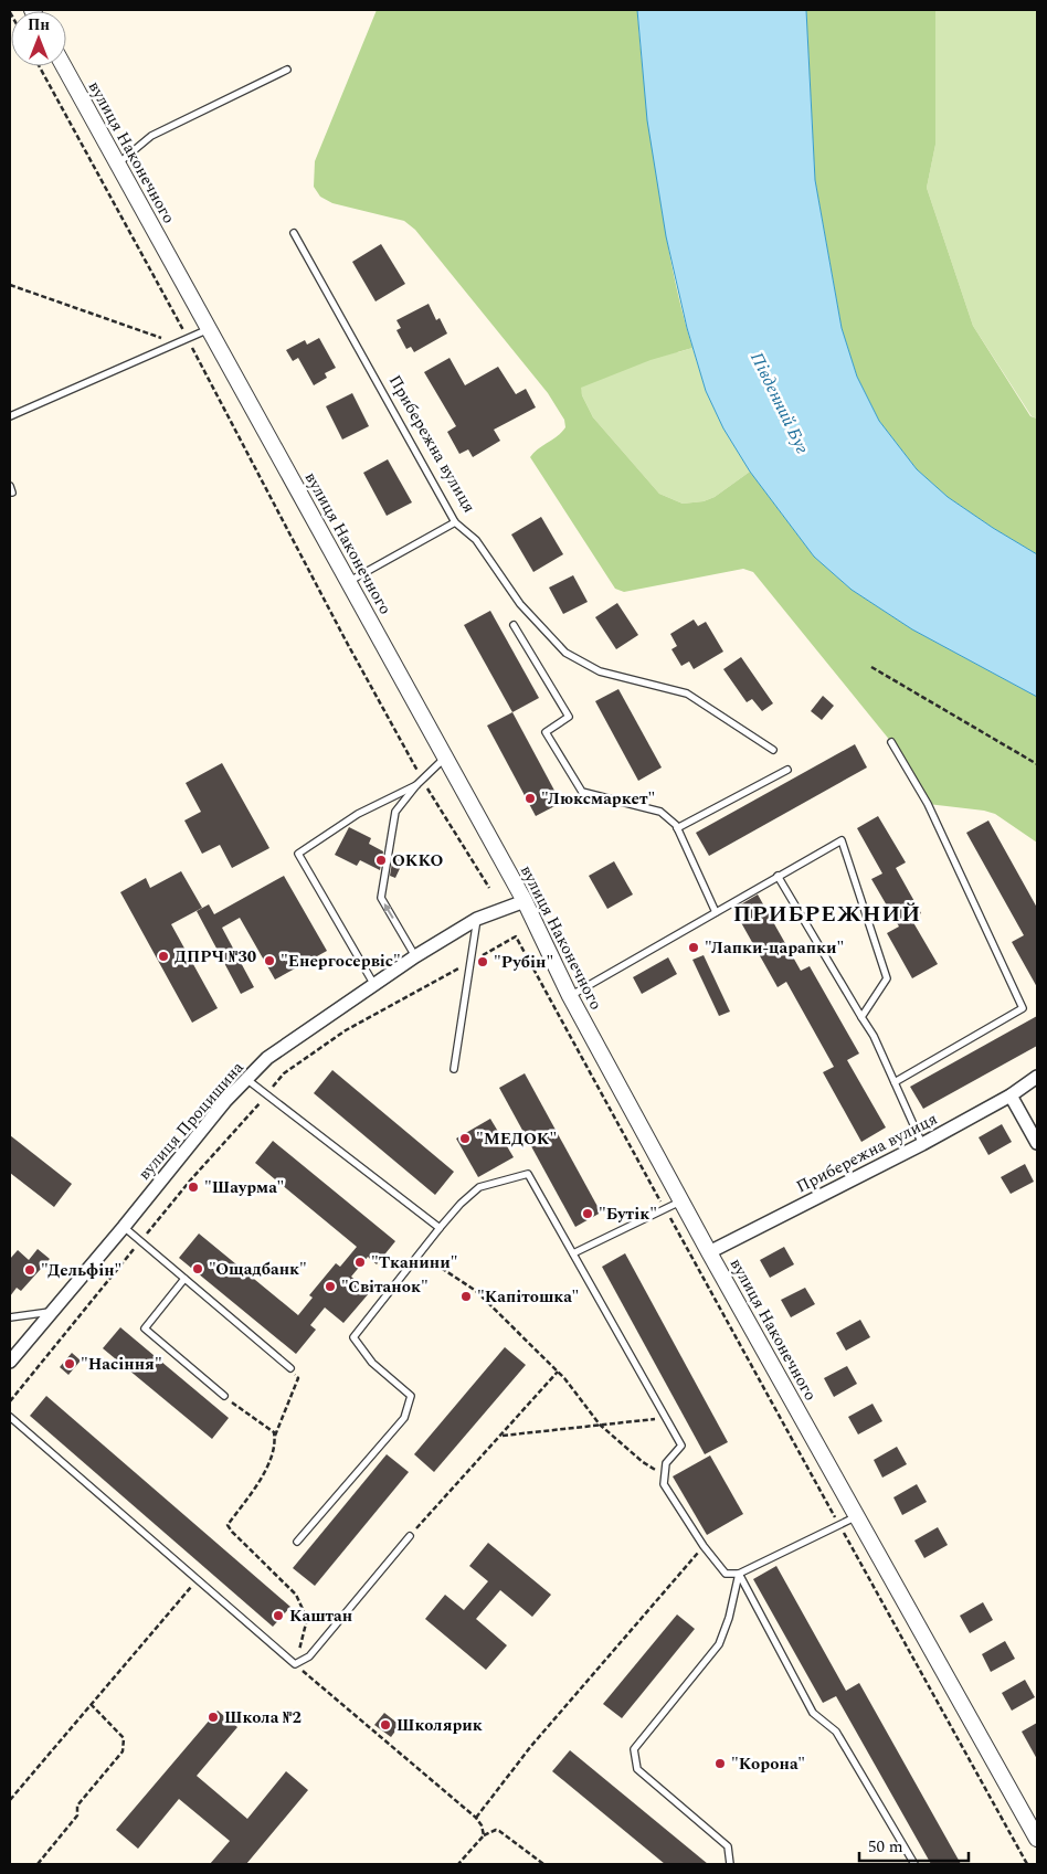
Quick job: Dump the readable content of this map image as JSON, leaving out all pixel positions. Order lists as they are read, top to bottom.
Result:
{
  "streets": {
    "street": ["вулиця Наконечного", "Прибережна вулиця", "вулиця Процишина"]
  },
  "crossings": [
    ["вулиця Наконечного", "Прибережна вулиця"],
    ["вулиця Наконечного", "вулиця Процишина"]
  ],
  "districts": ["ПРИБРЕЖНИЙ"],
  "water": ["Південний Буг"],
  "places": [
    "\"Люксмаркет\"",
    "ОККО",
    "\"Лапки-царапки\"",
    "ДПРЧ №30",
    "\"Енергосервіс\"",
    "\"Рубін\"",
    "\"МЕДОК\"",
    "\"Шаурма\"",
    "\"Бутік\"",
    "\"Тканини\"",
    "\"Ощадбанк\"",
    "\"Дельфін\"",
    "\"Світанок\"",
    "\"Капітошка\"",
    "\"Насіння\"",
    "Каштан",
    "Школа №2",
    "Школярик",
    "\"Корона\""
  ],
  "scale_bar": "50 m",
  "north": "top"
}
